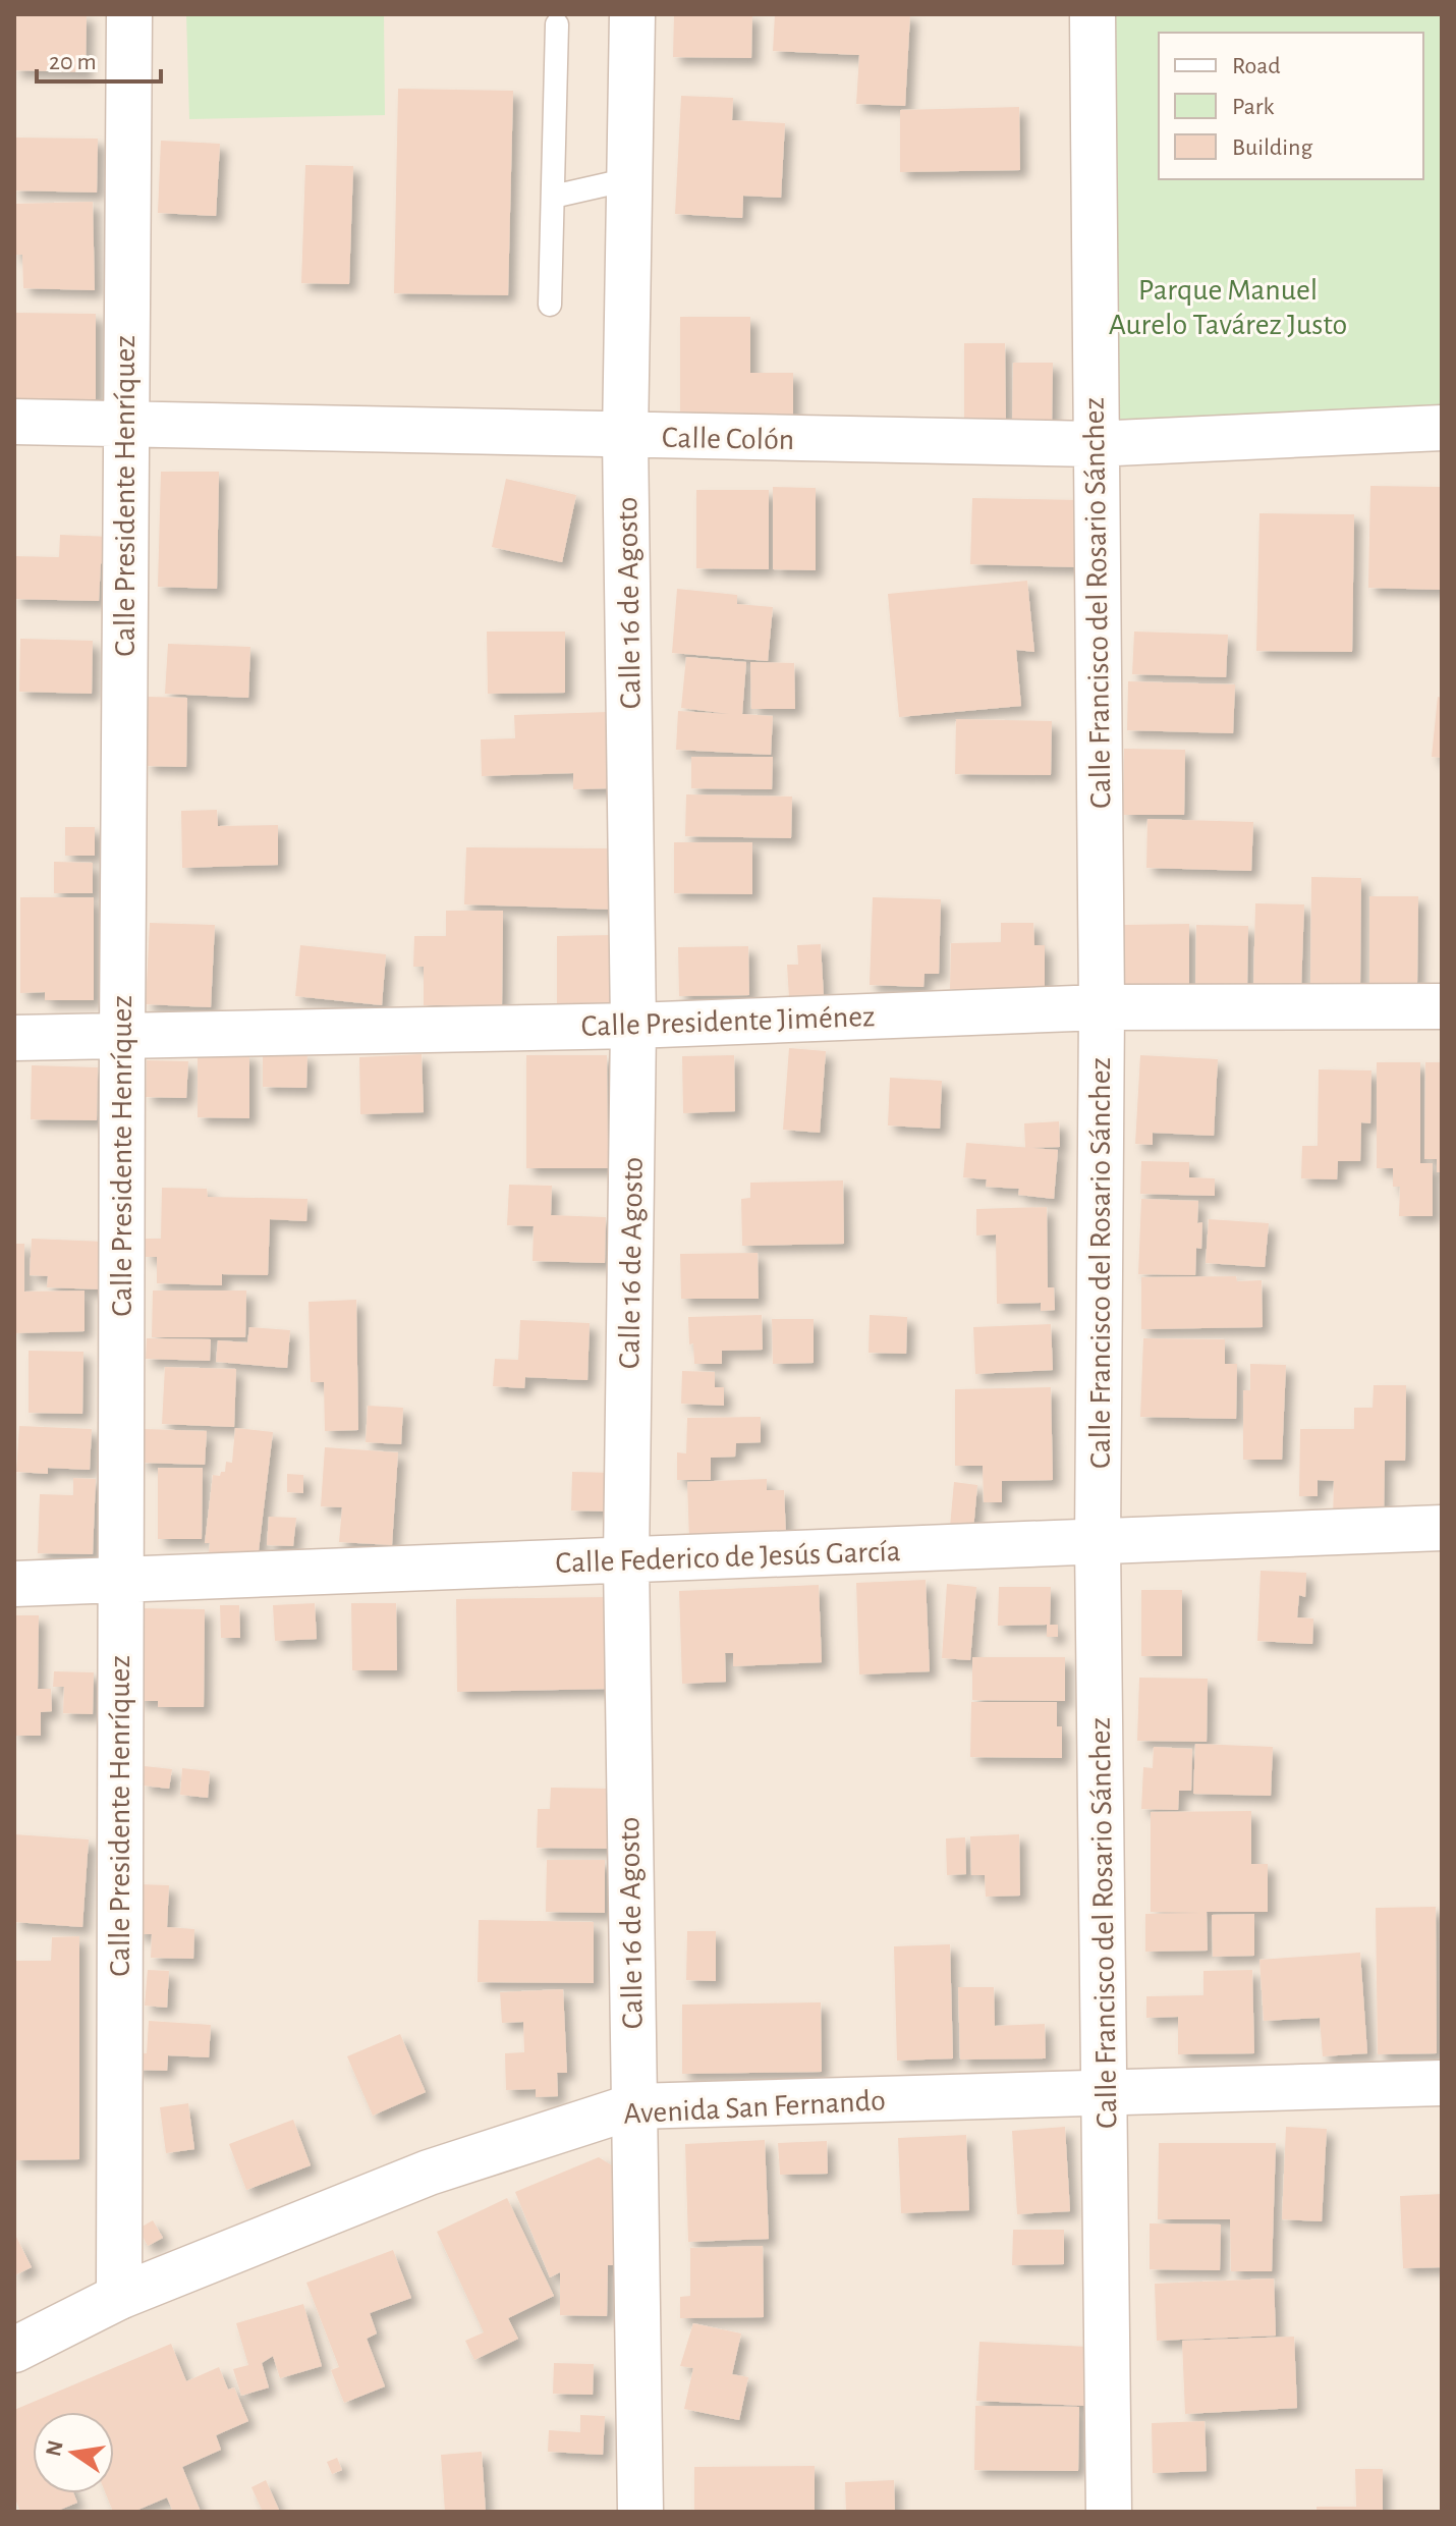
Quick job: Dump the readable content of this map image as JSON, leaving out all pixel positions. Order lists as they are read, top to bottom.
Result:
{
  "streets": {
    "street": [
      "Calle Colón",
      "Calle Presidente Henríquez",
      "Calle 16 de Agosto",
      "Calle Francisco del Rosario Sánchez",
      "Calle Presidente Jiménez",
      "Calle Federico de Jesús García",
      "Avenida San Fernando"
    ]
  },
  "crossings": [
    ["Calle Colón", "Calle Presidente Henríquez"],
    ["Calle Colón", "Calle 16 de Agosto"],
    ["Calle Colón", "Calle Francisco del Rosario Sánchez"],
    ["Calle Presidente Henríquez", "Calle Presidente Jiménez"],
    ["Calle Presidente Henríquez", "Calle Federico de Jesús García"],
    ["Calle Presidente Henríquez", "Avenida San Fernando"],
    ["Calle 16 de Agosto", "Calle Presidente Jiménez"],
    ["Calle 16 de Agosto", "Calle Federico de Jesús García"],
    ["Calle 16 de Agosto", "Avenida San Fernando"],
    ["Calle Francisco del Rosario Sánchez", "Calle Presidente Jiménez"],
    ["Calle Francisco del Rosario Sánchez", "Calle Federico de Jesús García"],
    ["Calle Francisco del Rosario Sánchez", "Avenida San Fernando"]
  ],
  "parks": ["Parque Manuel Aurelo Tavárez Justo"],
  "legend": ["Road", "Park", "Building"],
  "scale_bar": "20 m",
  "north": "left"
}
